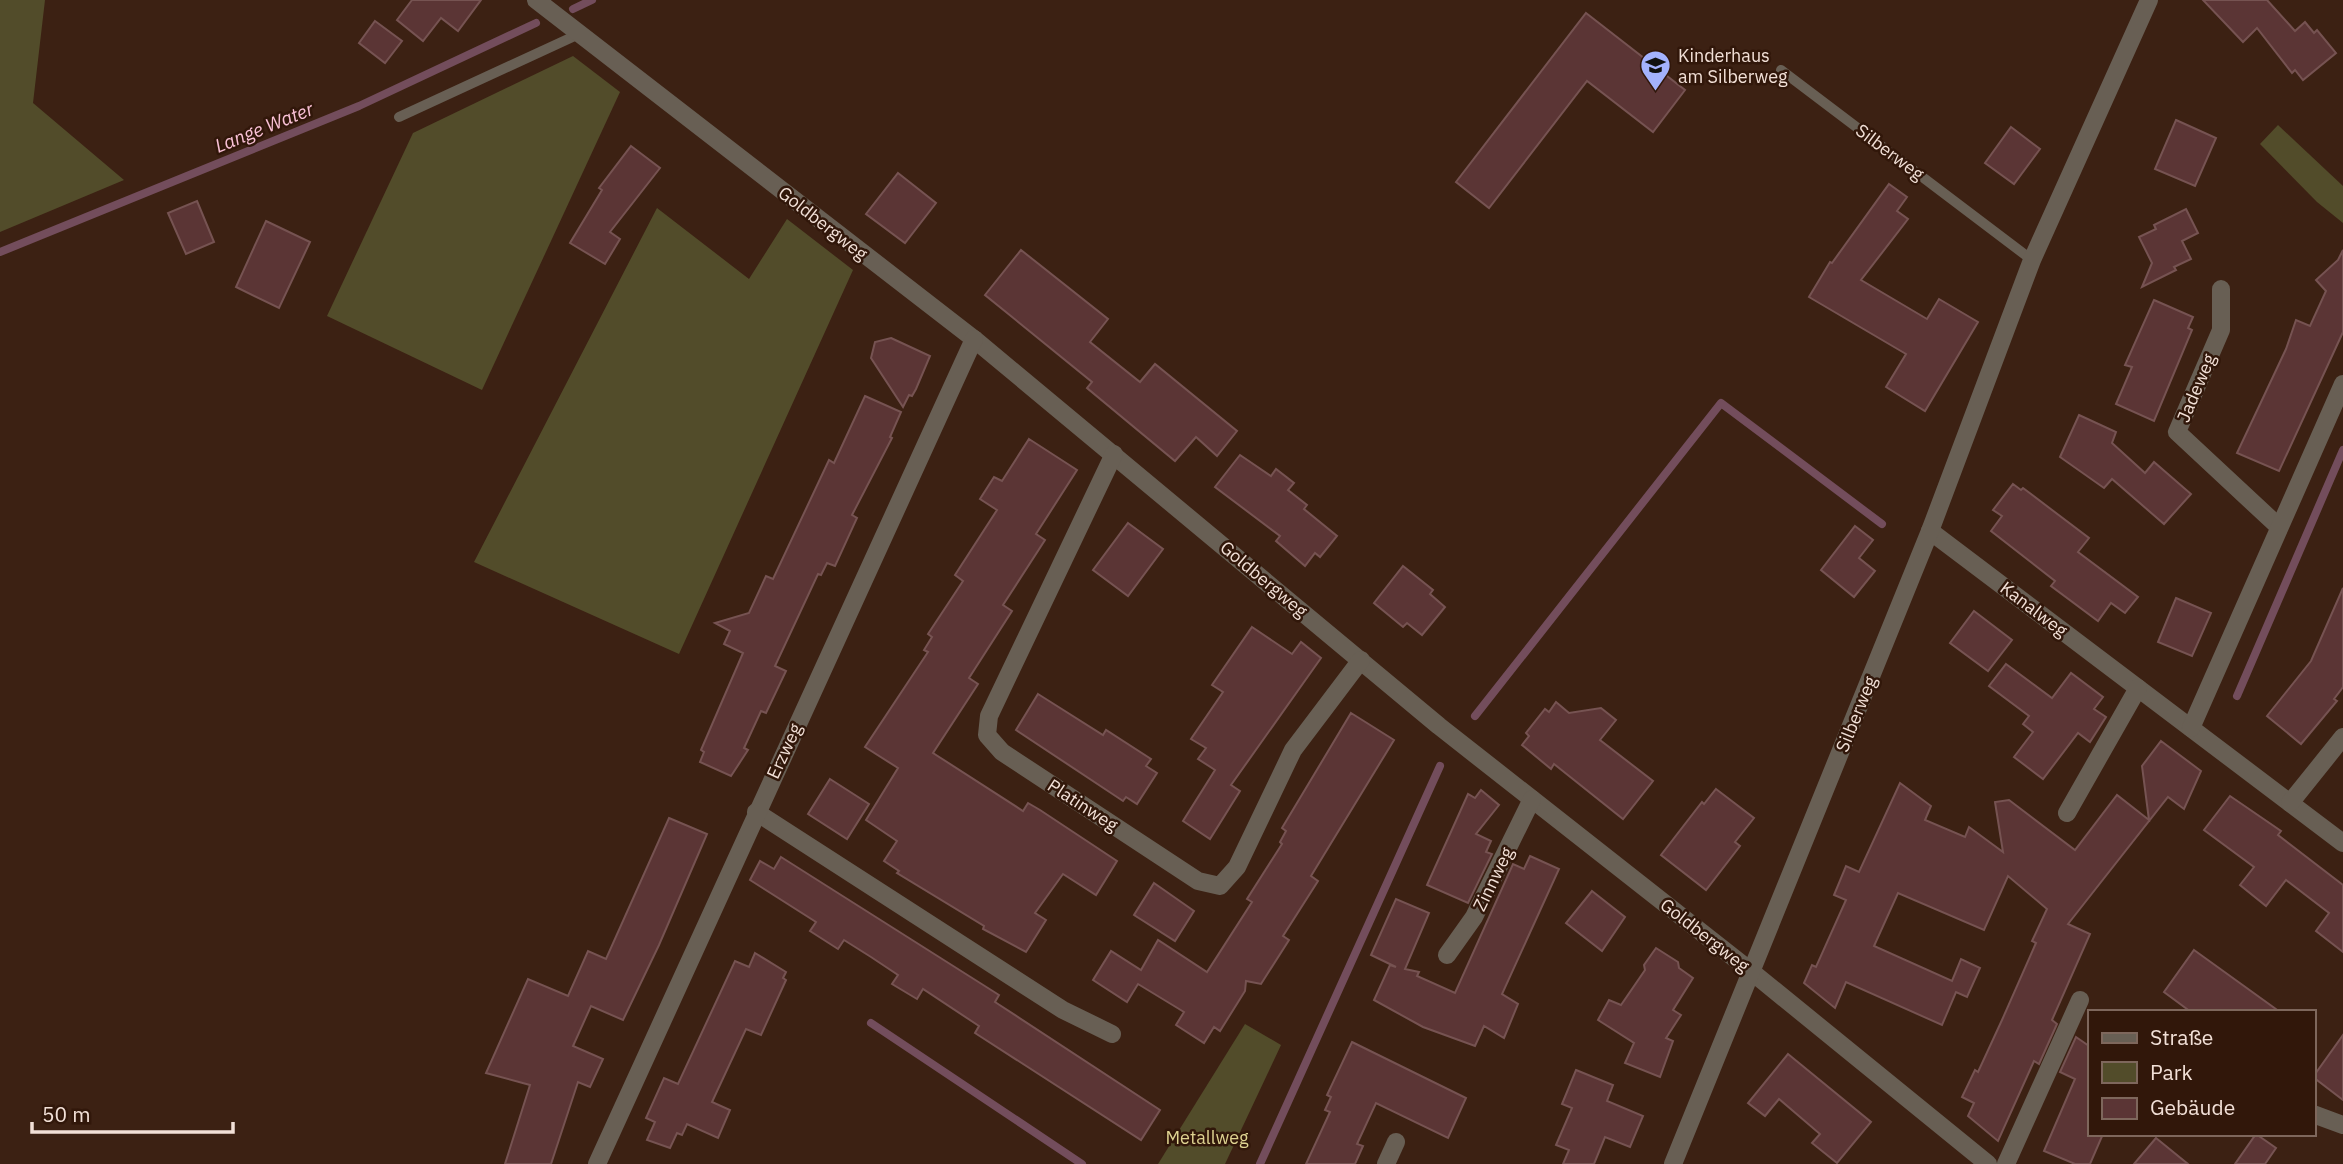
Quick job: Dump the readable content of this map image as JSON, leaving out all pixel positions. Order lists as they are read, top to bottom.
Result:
{
  "streets": {
    "street": [
      "Silberweg",
      "Goldbergweg",
      "Jadeweg",
      "Kanalweg",
      "Erzweg",
      "Platinweg",
      "Zinnweg"
    ]
  },
  "crossings": [
    ["Silberweg", "Goldbergweg"],
    ["Silberweg", "Kanalweg"],
    ["Goldbergweg", "Erzweg"],
    ["Goldbergweg", "Platinweg"],
    ["Goldbergweg", "Zinnweg"]
  ],
  "water": ["Lange Water"],
  "parks": ["Metallweg"],
  "places": {
    "school or university": ["Kinderhaus am Silberweg"]
  },
  "legend": ["Straße", "Park", "Gebäude"],
  "scale_bar": "50 m"
}
